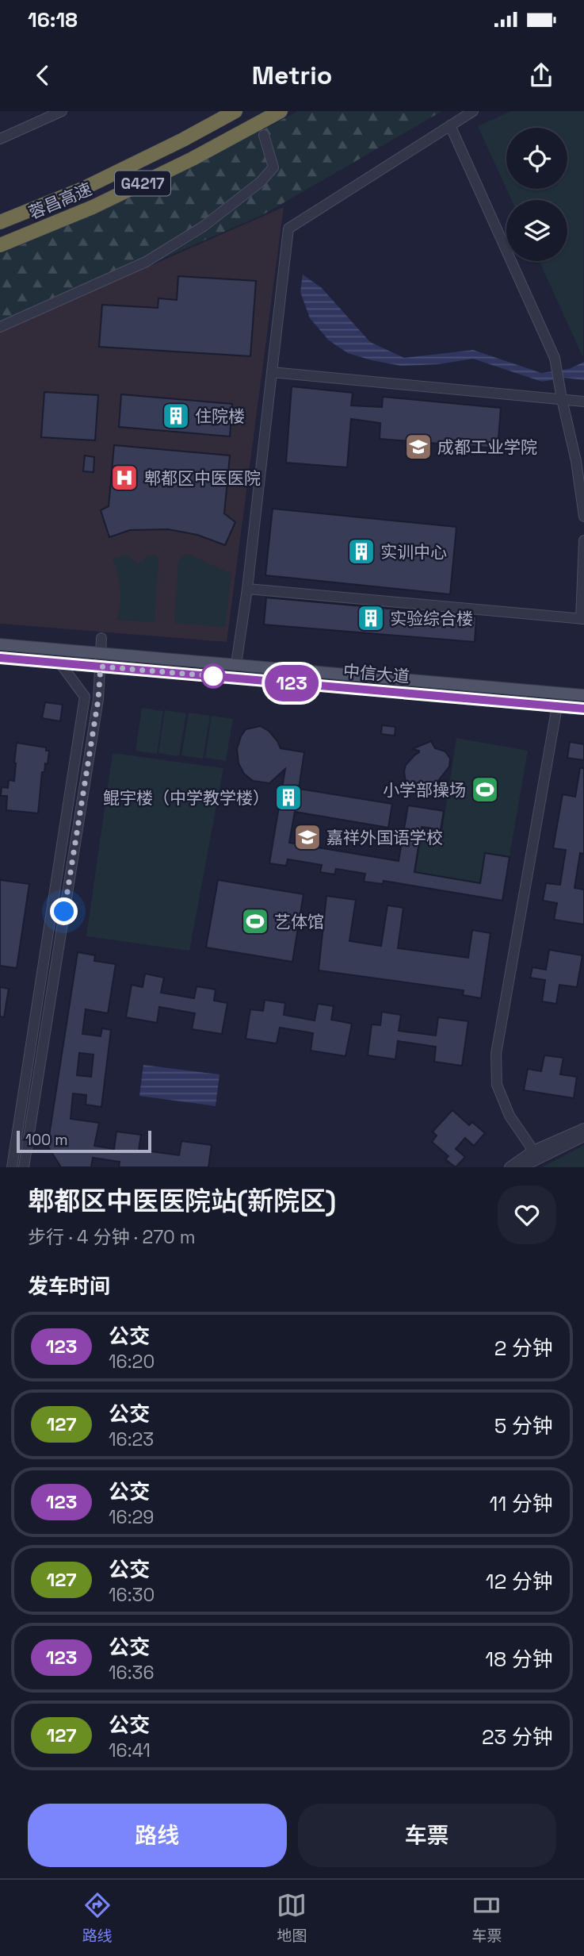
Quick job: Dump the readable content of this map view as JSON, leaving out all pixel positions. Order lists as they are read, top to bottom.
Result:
{
  "streets": {
    "highway": ["G4217", "蓉昌高速"],
    "main road": ["中信大道"]
  },
  "places": {
    "building": [
      "住院楼",
      "实训中心",
      "实验综合楼",
      "鲲宇楼（中学教学楼）"
    ],
    "school or university": ["成都工业学院", "嘉祥外国语学校"],
    "hospital": ["郫都区中医医院"],
    "sports": ["小学部操场", "艺体馆"]
  },
  "lines": ["bus line 123"],
  "scale_bar": "100 m",
  "page": {
    "status": "16:18",
    "header": "Metrio",
    "on_map": "123",
    "scale": "100 m",
    "heading": [
      ["郫都区中医医院站(新院区)", "步行 · 4 分钟 · 270 m"],
      "发车时间"
    ],
    "list": [
      {
        "mark": "123",
        "name": "公交",
        "note": "16:20",
        "value": "2 分钟"
      },
      {
        "mark": "127",
        "name": "公交",
        "note": "16:23",
        "value": "5 分钟"
      },
      {
        "mark": "123",
        "name": "公交",
        "note": "16:29",
        "value": "11 分钟"
      },
      {
        "mark": "127",
        "name": "公交",
        "note": "16:30",
        "value": "12 分钟"
      },
      {
        "mark": "123",
        "name": "公交",
        "note": "16:36",
        "value": "18 分钟"
      },
      {
        "mark": "127",
        "name": "公交",
        "note": "16:41",
        "value": "23 分钟"
      }
    ],
    "buttons": ["路线", "车票"],
    "tabs": ["路线", "地图", "车票"]
  }
}
